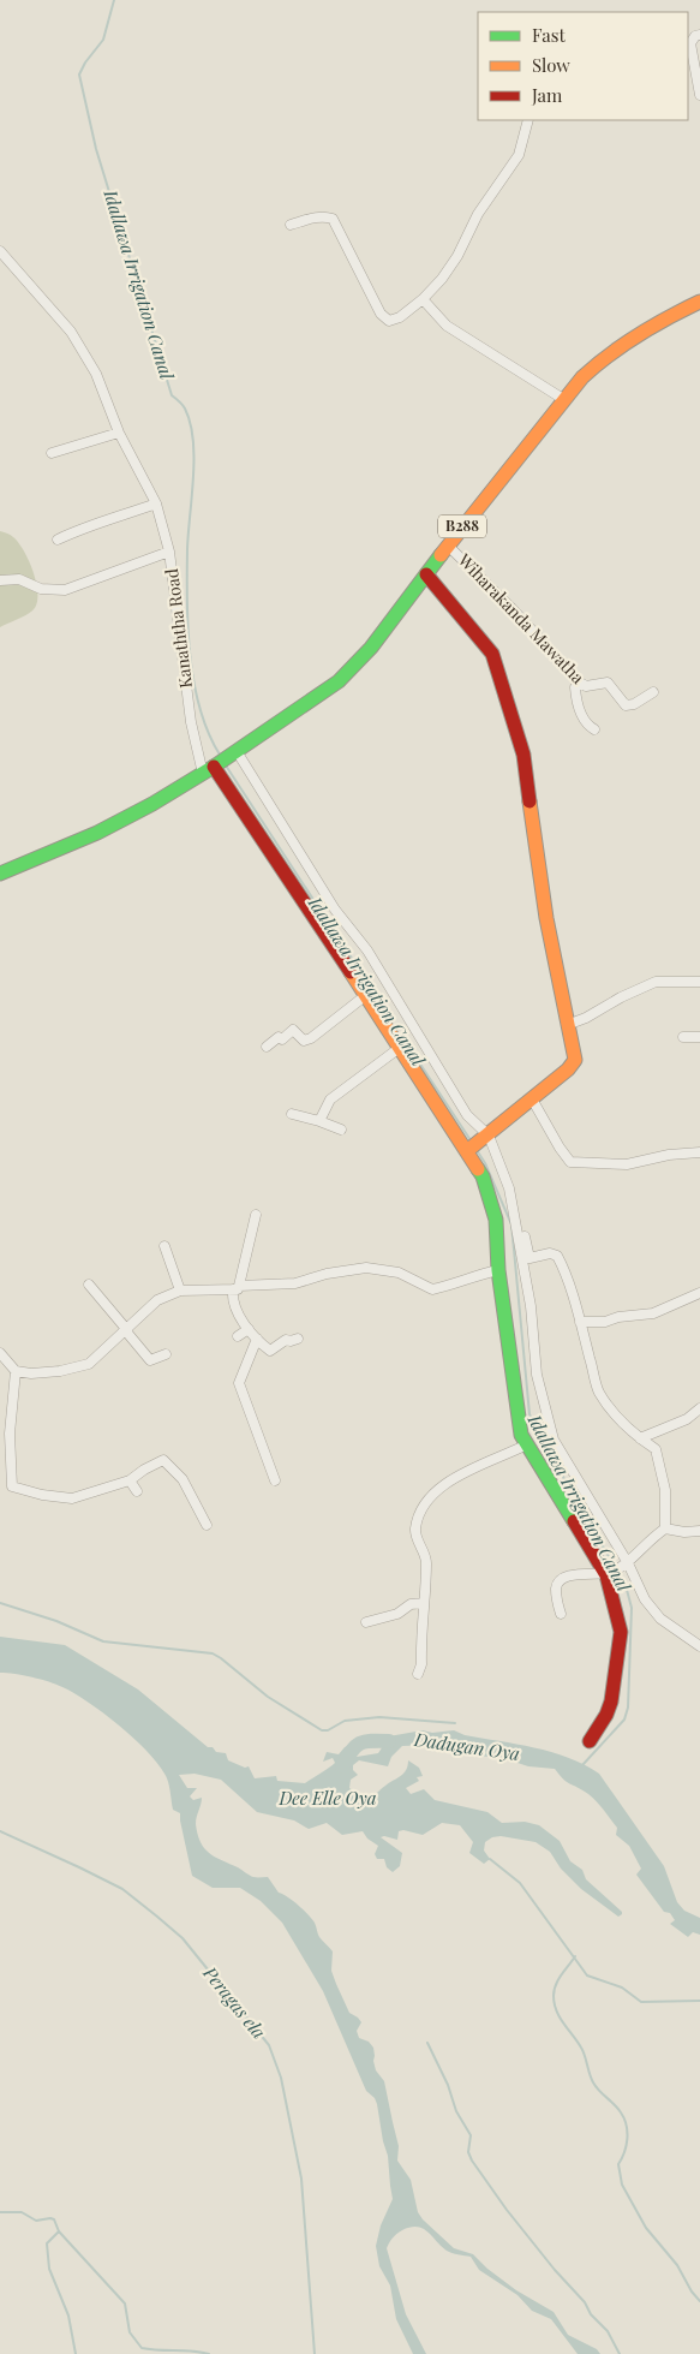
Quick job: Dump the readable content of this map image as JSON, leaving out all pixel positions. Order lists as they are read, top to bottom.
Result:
{
  "streets": {
    "street": ["B288", "Wiharakanda Mawatha", "Kanaththa Road"]
  },
  "crossings": [
    ["B288", "Wiharakanda Mawatha"],
    ["B288", "Kanaththa Road"]
  ],
  "water": [
    "Idallawa Irrigation Canal",
    "Dadugan Oya",
    "Dee Elle Oya",
    "Peragas ela"
  ],
  "legend": ["Fast", "Slow", "Jam"]
}
